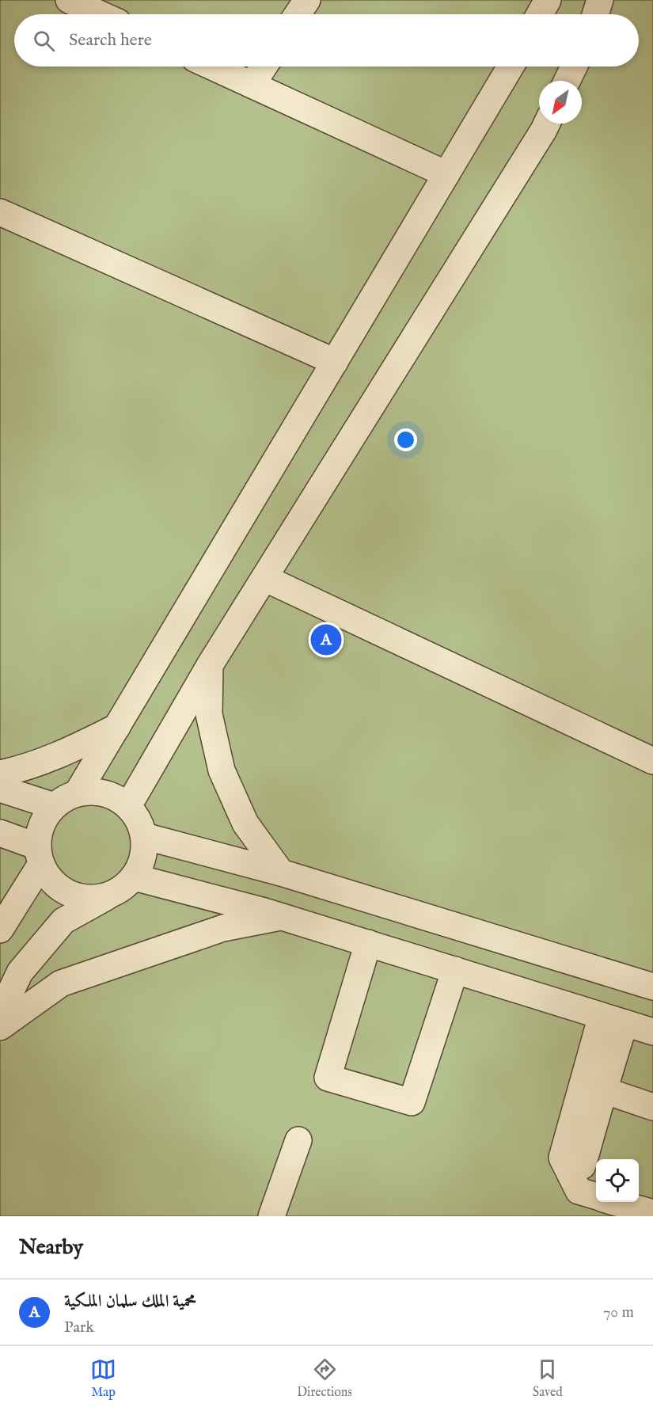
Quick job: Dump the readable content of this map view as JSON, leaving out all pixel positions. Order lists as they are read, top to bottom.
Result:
{
  "north": "bottom left",
  "page": {
    "search": "Search here",
    "pins": "A",
    "heading": "Nearby",
    "list": [
      {
        "mark": "A",
        "name": "محمية الملك سلمان الملكية",
        "note": "Park",
        "value": "70 m"
      }
    ],
    "nav": ["Map", "Directions", "Saved"]
  }
}
